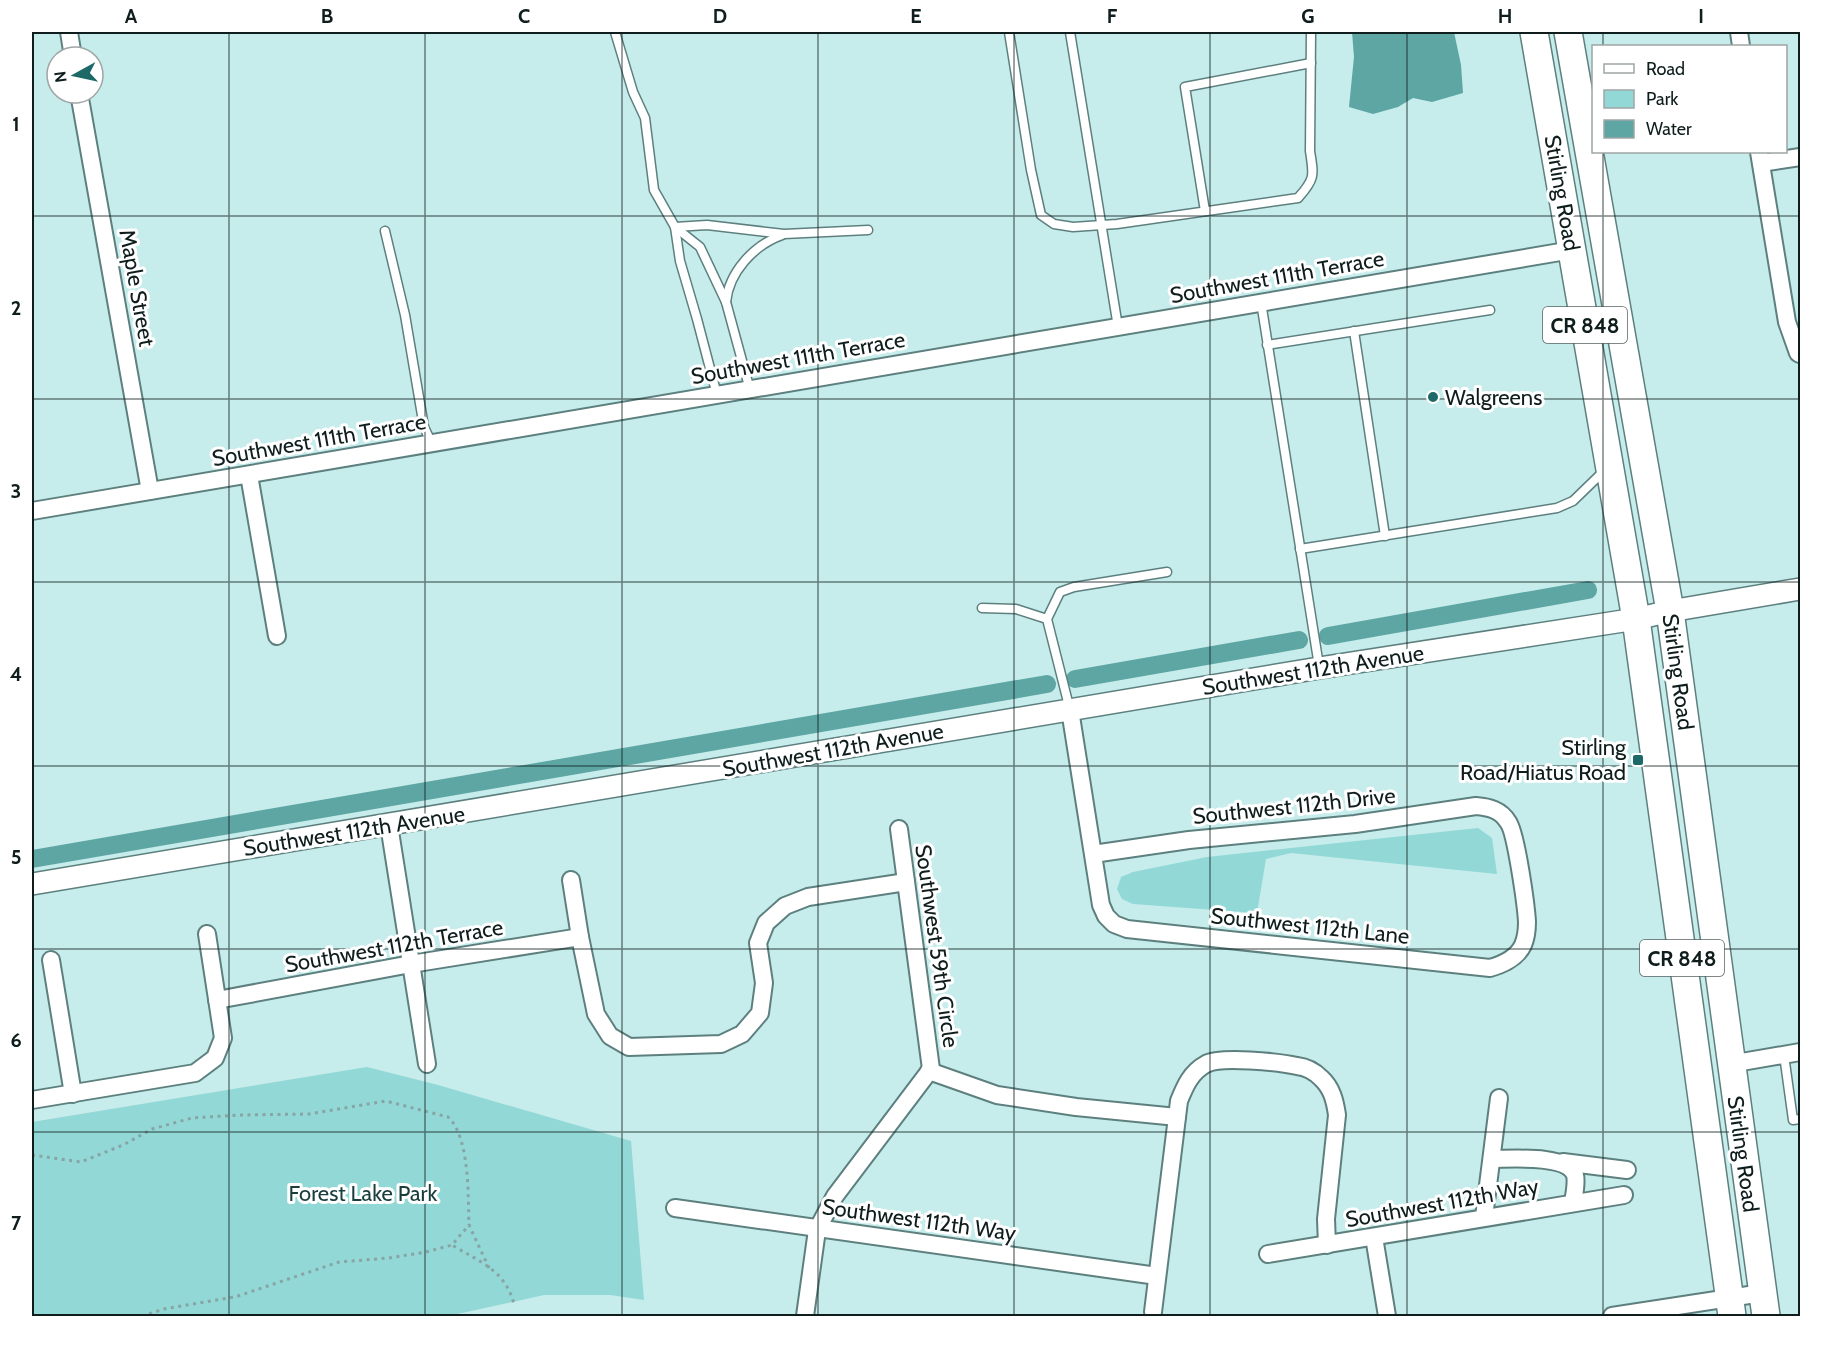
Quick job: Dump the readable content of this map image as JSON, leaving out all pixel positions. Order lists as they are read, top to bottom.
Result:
{
  "streets": {
    "main road": ["Stirling Road", "CR 848"],
    "street": [
      "Southwest 111th Terrace",
      "Maple Street",
      "Southwest 112th Avenue",
      "Southwest 112th Drive",
      "Southwest 112th Lane",
      "Southwest 112th Terrace",
      "Southwest 59th Circle",
      "Southwest 112th Way"
    ]
  },
  "crossings": [
    ["Stirling Road", "Southwest 111th Terrace"],
    ["Stirling Road", "Southwest 112th Avenue"],
    ["Southwest 111th Terrace", "Maple Street"],
    ["Southwest 112th Drive", "Southwest 112th Lane"]
  ],
  "parks": ["Forest Lake Park"],
  "places": {
    "other": ["Walgreens"],
    "transit": ["Stirling Road/Hiatus Road"]
  },
  "legend": ["Road", "Park", "Water"],
  "north": "left",
  "grid": {
    "columns": [
      "A",
      "B",
      "C",
      "D",
      "E",
      "F",
      "G",
      "H",
      "I"
    ],
    "rows": [
      "1",
      "2",
      "3",
      "4",
      "5",
      "6",
      "7"
    ]
  }
}
